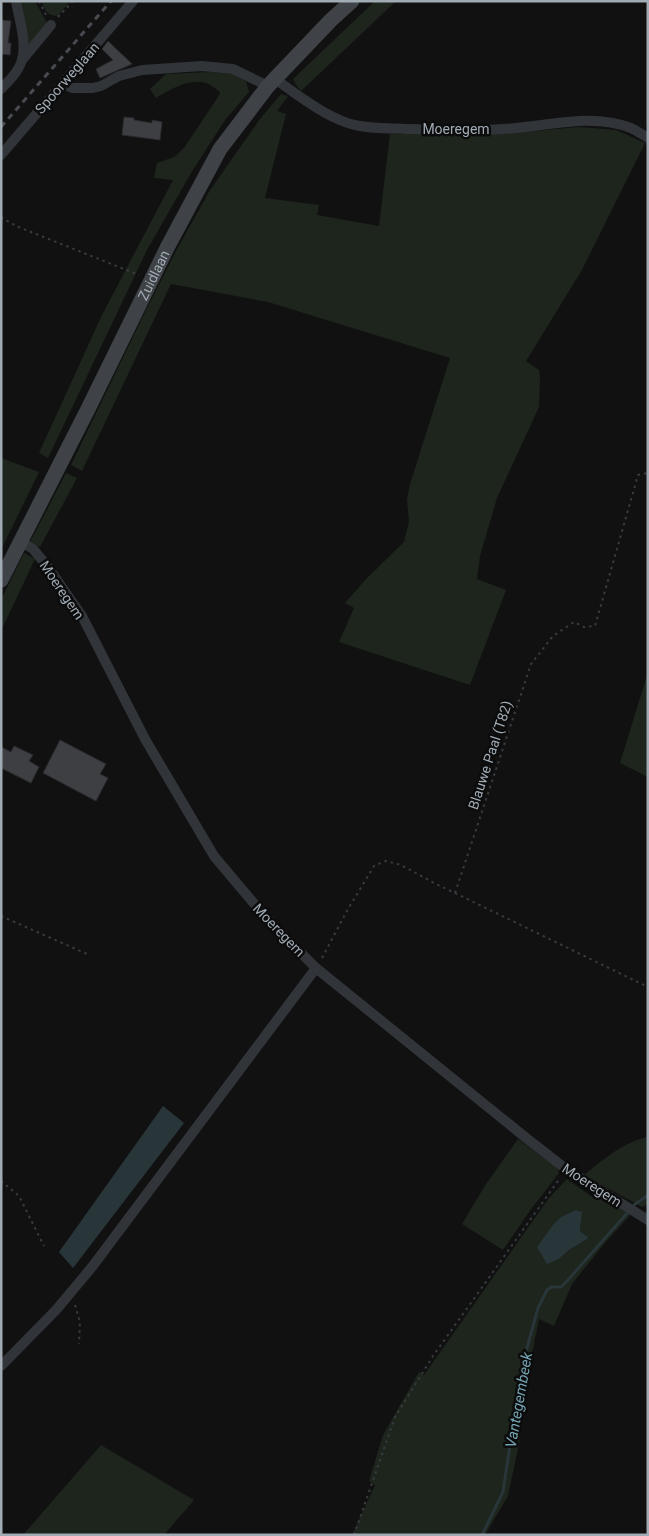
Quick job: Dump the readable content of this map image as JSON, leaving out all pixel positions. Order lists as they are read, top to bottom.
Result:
{
  "streets": {
    "main road": ["Zuidlaan"],
    "street": ["Spoorweglaan", "Moeregem"],
    "path": ["Blauwe Paal (T82)"]
  },
  "crossings": [
    ["Spoorweglaan", "Moeregem"],
    ["Moeregem", "Zuidlaan"]
  ],
  "water": ["Vantegembeek"]
}
